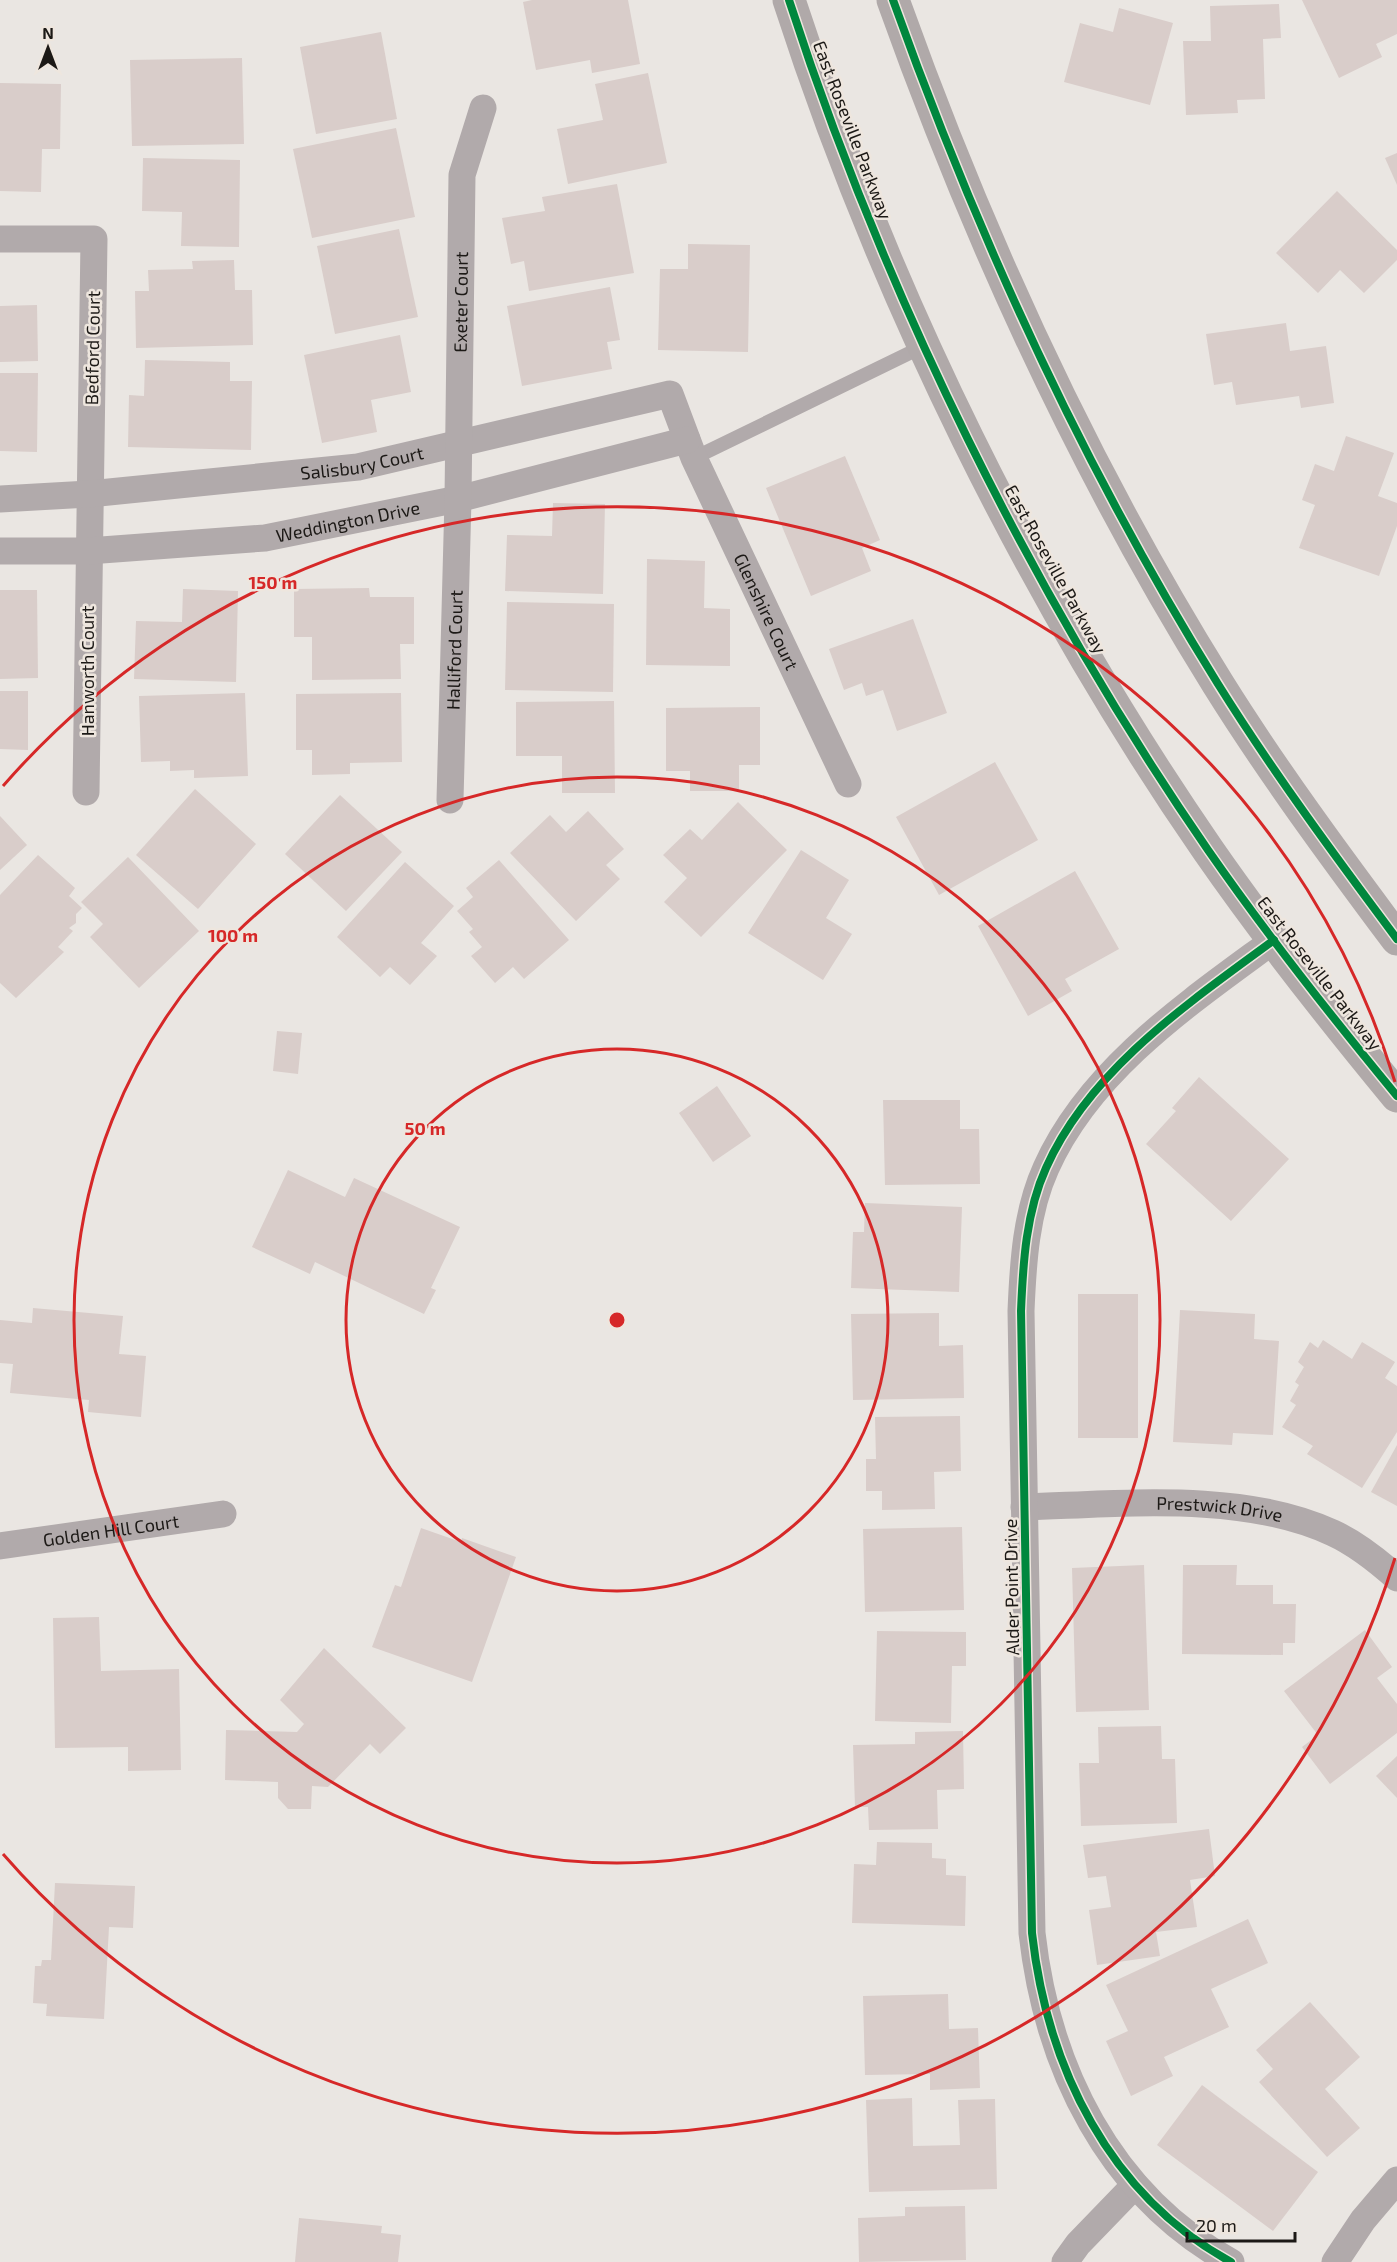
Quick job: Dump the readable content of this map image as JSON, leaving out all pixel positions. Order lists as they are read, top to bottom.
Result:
{
  "streets": {
    "main road": ["East Roseville Parkway"],
    "street": [
      "Exeter Court",
      "Bedford Court",
      "Salisbury Court",
      "Weddington Drive",
      "Glenshire Court",
      "Halliford Court",
      "Hanworth Court",
      "Prestwick Drive",
      "Golden Hill Court",
      "Alder Point Drive"
    ]
  },
  "crossings": [
    ["East Roseville Parkway", "Alder Point Drive"],
    ["Exeter Court", "Salisbury Court"],
    ["Exeter Court", "Weddington Drive"],
    ["Exeter Court", "Halliford Court"],
    ["Bedford Court", "Salisbury Court"],
    ["Bedford Court", "Weddington Drive"],
    ["Bedford Court", "Hanworth Court"],
    ["Salisbury Court", "Weddington Drive"],
    ["Salisbury Court", "Glenshire Court"],
    ["Weddington Drive", "Glenshire Court"],
    ["Weddington Drive", "Halliford Court"],
    ["Weddington Drive", "Hanworth Court"],
    ["Prestwick Drive", "Alder Point Drive"]
  ],
  "scale_bar": "20 m",
  "north": "top",
  "rings": ["150 m", "100 m", "50 m"]
}
